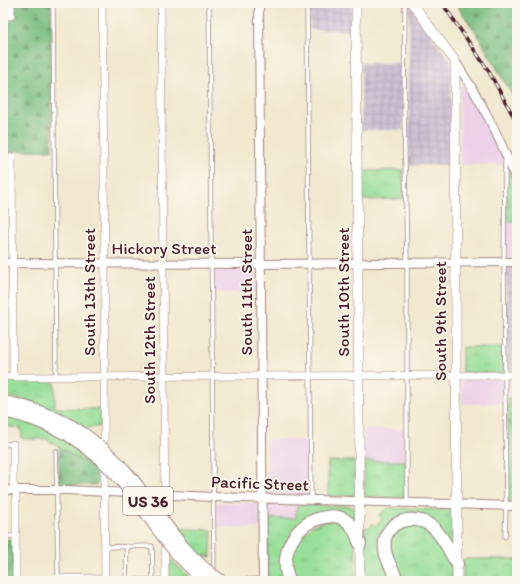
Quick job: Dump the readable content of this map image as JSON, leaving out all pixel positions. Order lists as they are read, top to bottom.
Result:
{
  "streets": {
    "highway": ["US 36"],
    "main road": ["South 10th Street", "South 9th Street"],
    "street": [
      "Hickory Street",
      "South 13th Street",
      "South 11th Street",
      "South 12th Street",
      "Pacific Street"
    ]
  },
  "crossings": [
    ["Hickory Street", "South 13th Street"],
    ["Hickory Street", "South 11th Street"],
    ["Hickory Street", "South 10th Street"],
    ["Hickory Street", "South 9th Street"],
    ["Hickory Street", "South 12th Street"],
    ["South 13th Street", "Pacific Street"],
    ["South 11th Street", "Pacific Street"],
    ["South 10th Street", "Pacific Street"],
    ["South 9th Street", "Pacific Street"],
    ["South 12th Street", "Pacific Street"]
  ]
}
